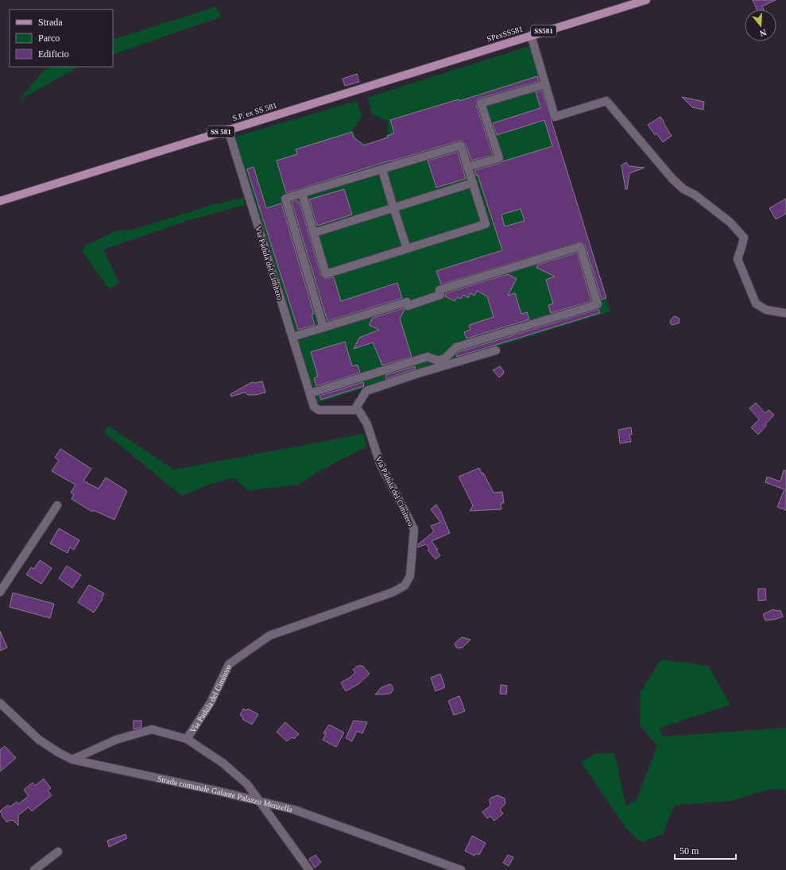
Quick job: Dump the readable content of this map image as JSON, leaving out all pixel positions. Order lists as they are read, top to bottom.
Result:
{
  "streets": {
    "main road": [
      "SS581",
      "SPexSS581",
      "S.P. ex SS 581",
      "SS 581"
    ],
    "street": ["Via Padula del Cimitero", "Strada comunale Galante Palazzo Menzella"]
  },
  "crossings": [
    ["SPexSS581", "S.P. ex SS 581"],
    ["S.P. ex SS 581", "Via Padula del Cimitero"],
    ["Via Padula del Cimitero", "Strada comunale Galante Palazzo Menzella"]
  ],
  "legend": ["Strada", "Parco", "Edificio"],
  "scale_bar": "50 m",
  "north": "bottom"
}
